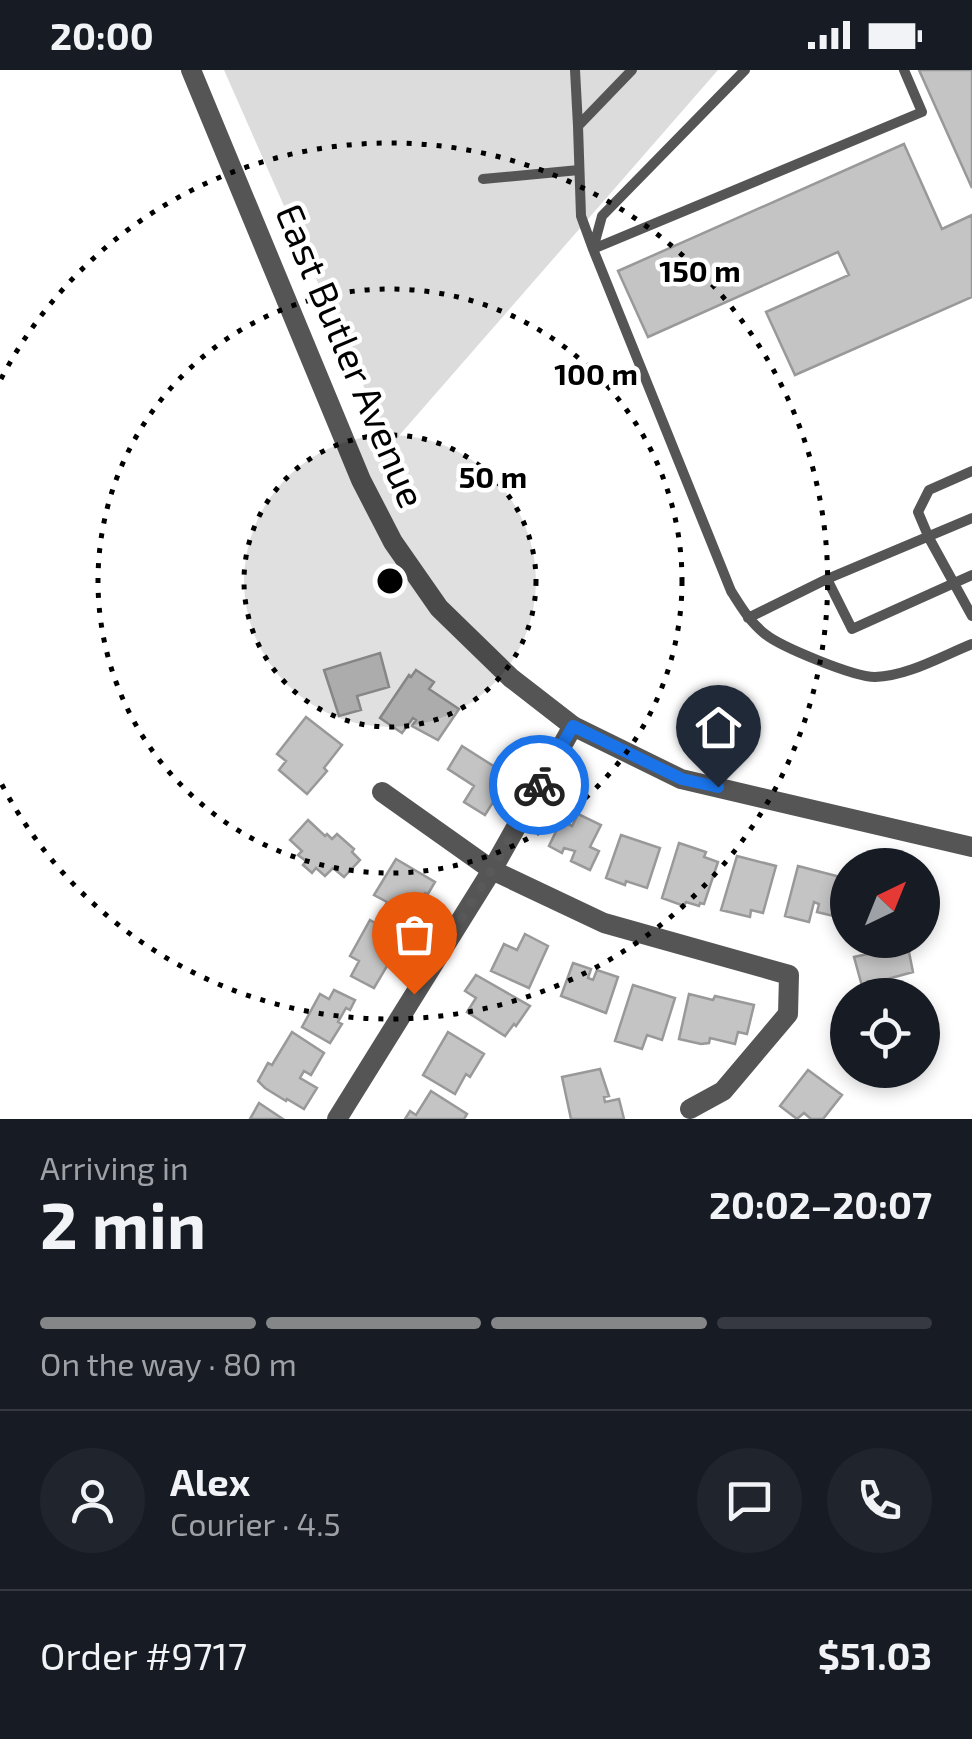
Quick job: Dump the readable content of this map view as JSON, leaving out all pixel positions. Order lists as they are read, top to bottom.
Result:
{
  "streets": {
    "street": ["East Butler Avenue"]
  },
  "north": "top right",
  "page": {
    "status": "20:00",
    "heading": ["2 min", "Arriving in", "20:02–20:07"],
    "panel": [
      "Alex",
      "Courier · 4.5",
      "Order #9717",
      "$51.03"
    ],
    "bar": "On the way · 80 m"
  },
  "rings": ["150 m", "100 m", "50 m"]
}
